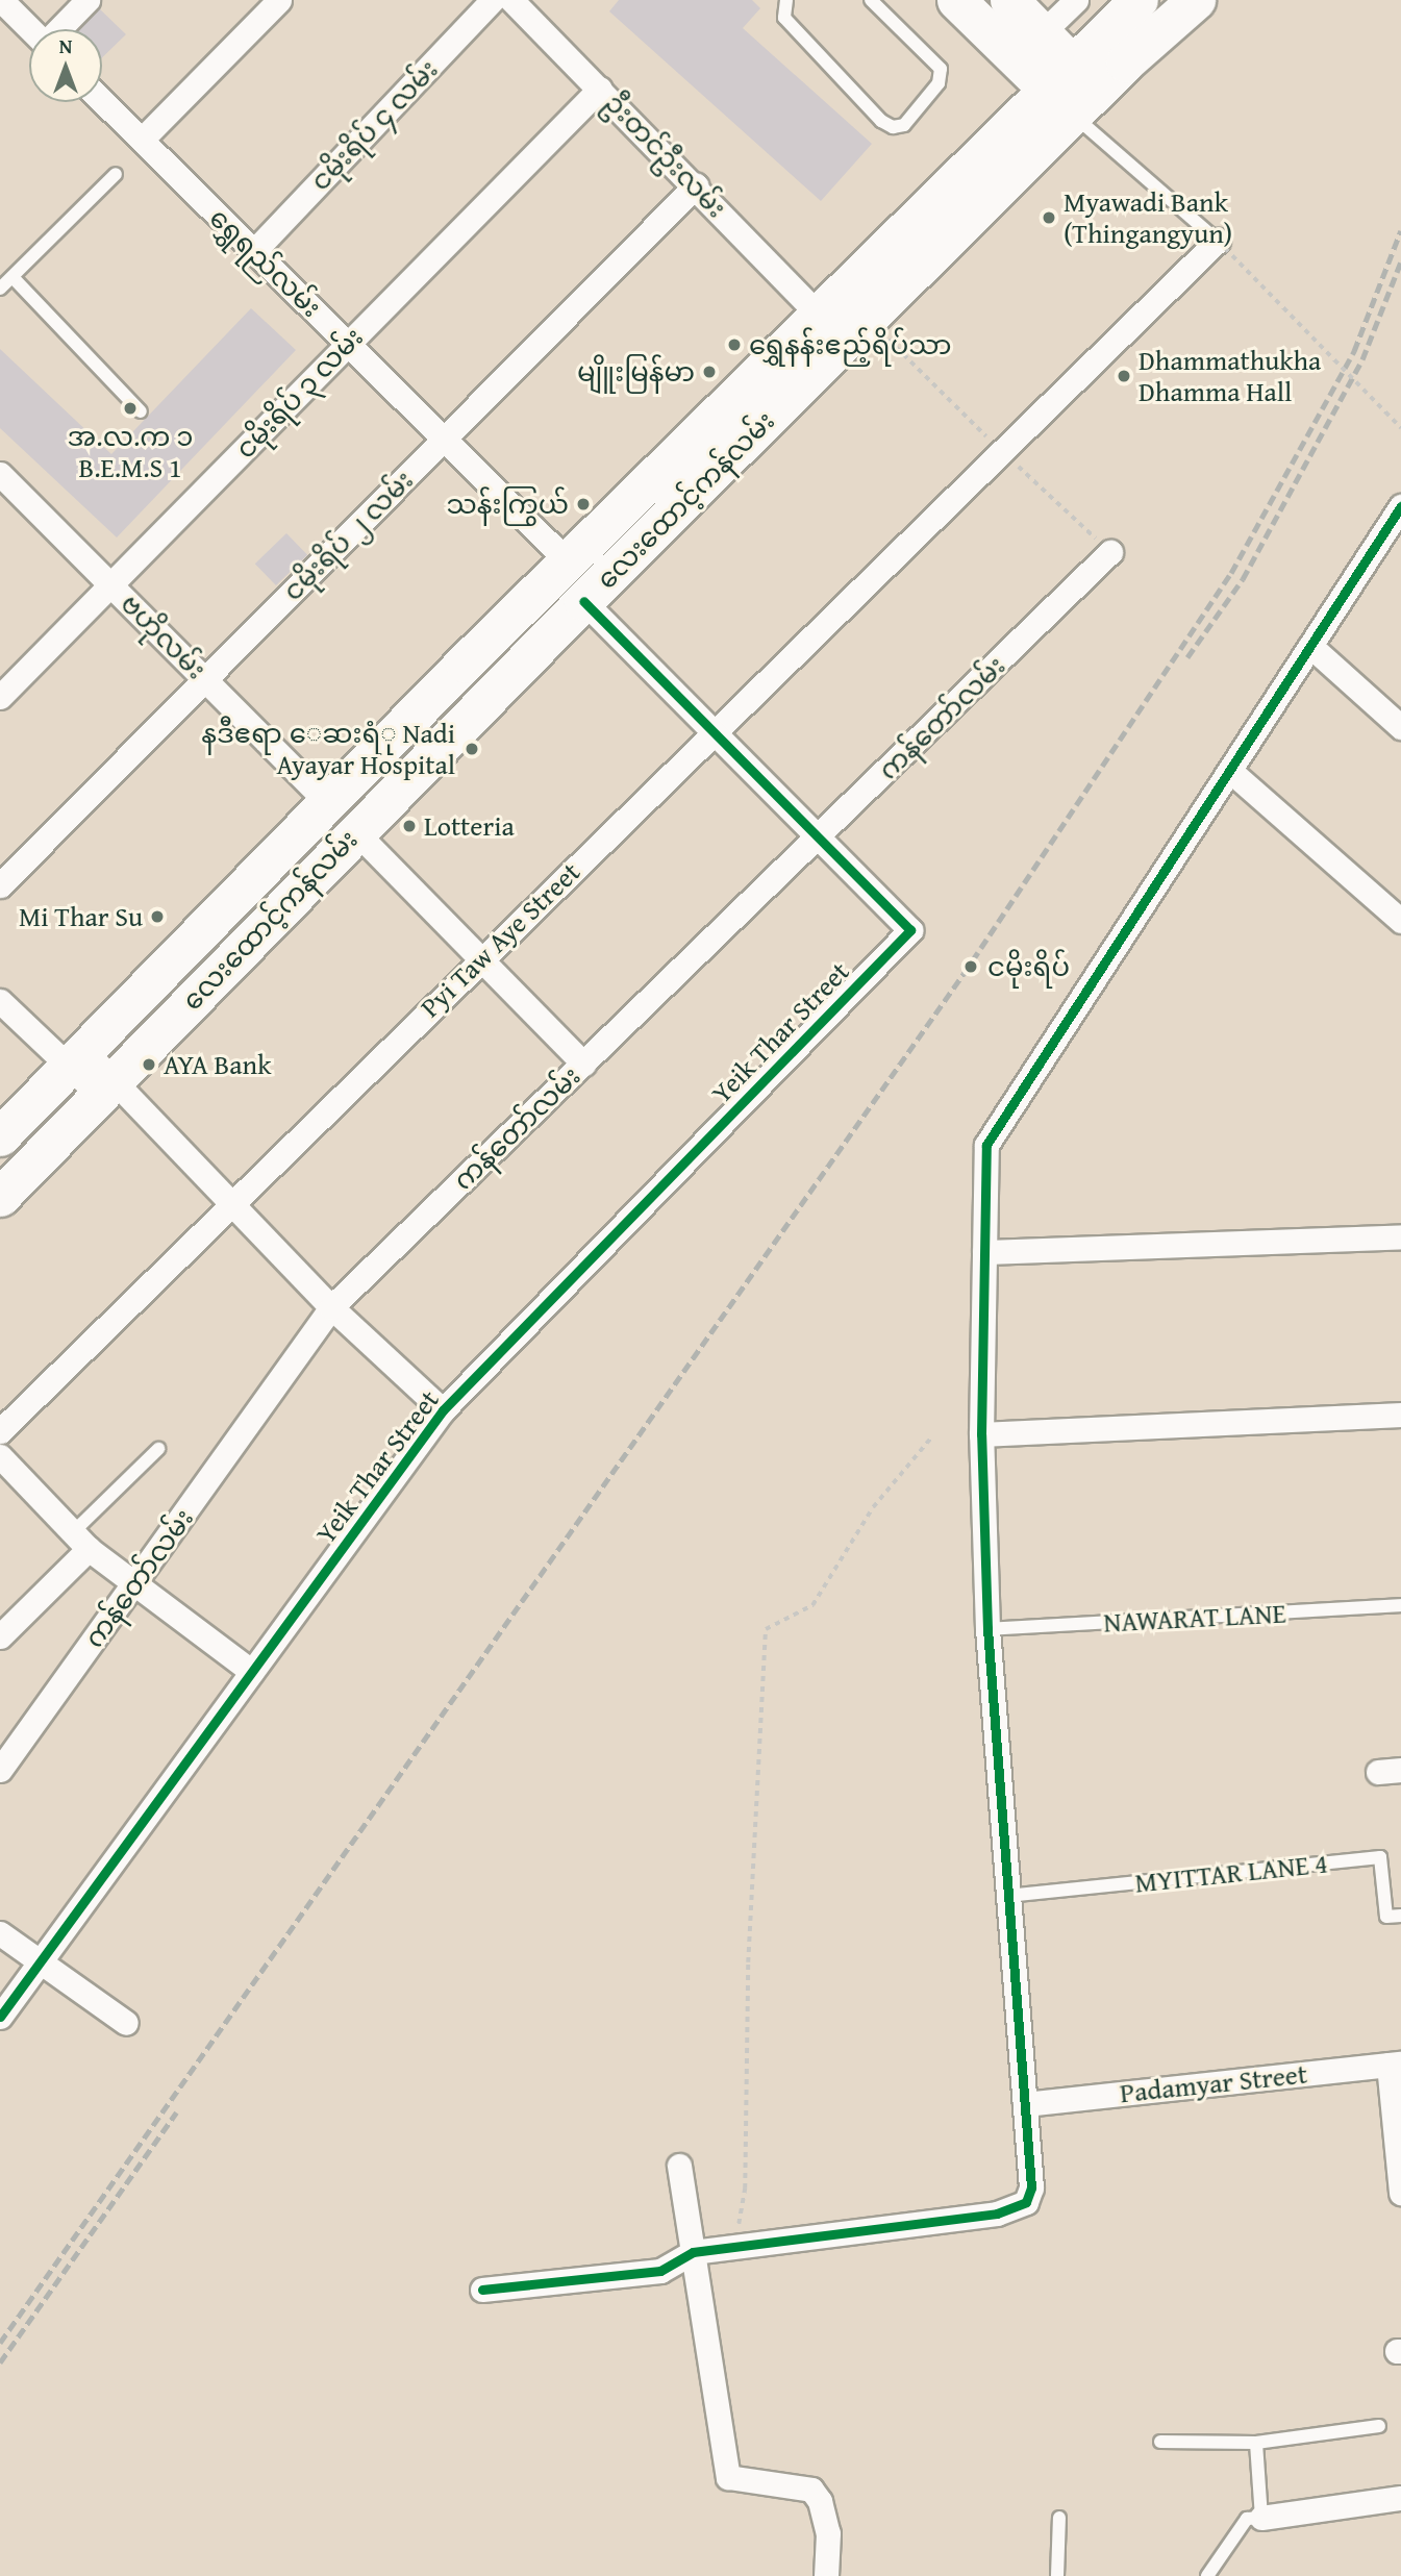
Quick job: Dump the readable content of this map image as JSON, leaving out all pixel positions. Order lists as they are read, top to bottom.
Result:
{
  "streets": {
    "main road": ["လေးထောင့်ကန်လမ်း"],
    "street": [
      "ငမိုးရိပ် ၄ လမ်း",
      "ဦးတင်ဦးလမ်း",
      "ရွှေရည်လမ်း",
      "ငမိုးရိပ် ၃ လမ်း",
      "ငမိုးရိပ် ၂ လမ်း",
      "ဗဟိုလမ်း",
      "ကန်တော်လမ်း",
      "Pyi Taw Aye Street",
      "Yeik Thar Street",
      "Padamyar Street"
    ],
    "lane": ["NAWARAT LANE", "MYITTAR LANE 4"]
  },
  "crossings": [
    ["ငမိုးရိပ် ၄ လမ်း", "ရွှေရည်လမ်း"],
    ["ဦးတင်ဦးလမ်း", "ငမိုးရိပ် ၃ လမ်း"],
    ["ဦးတင်ဦးလမ်း", "လေးထောင့်ကန်လမ်း"],
    ["ဦးတင်ဦးလမ်း", "ငမိုးရိပ် ၂ လမ်း"],
    ["ရွှေရည်လမ်း", "ငမိုးရိပ် ၃ လမ်း"],
    ["ရွှေရည်လမ်း", "လေးထောင့်ကန်လမ်း"],
    ["ရွှေရည်လမ်း", "ငမိုးရိပ် ၂ လမ်း"],
    ["ငမိုးရိပ် ၃ လမ်း", "ဗဟိုလမ်း"],
    ["လေးထောင့်ကန်လမ်း", "ဗဟိုလမ်း"],
    ["ငမိုးရိပ် ၂ လမ်း", "ဗဟိုလမ်း"],
    ["ကန်တော်လမ်း", "Yeik Thar Street"]
  ],
  "places": [
    "Myawadi Bank (Thingangyun)",
    "ရွှေနန်းဧည့်ရိပ်သာ",
    "မျိူးမြန်မာ",
    "Dhammathukha Dhamma Hall",
    "အ.လ.က ၁ B.E.M.S 1",
    "သန်းကြွယ်",
    "နဒီဧရာ ေဆးရံု Nadi Ayayar Hospital",
    "Lotteria",
    "Mi Thar Su",
    "ငမိုးရိပ်",
    "AYA Bank"
  ],
  "north": "top"
}
